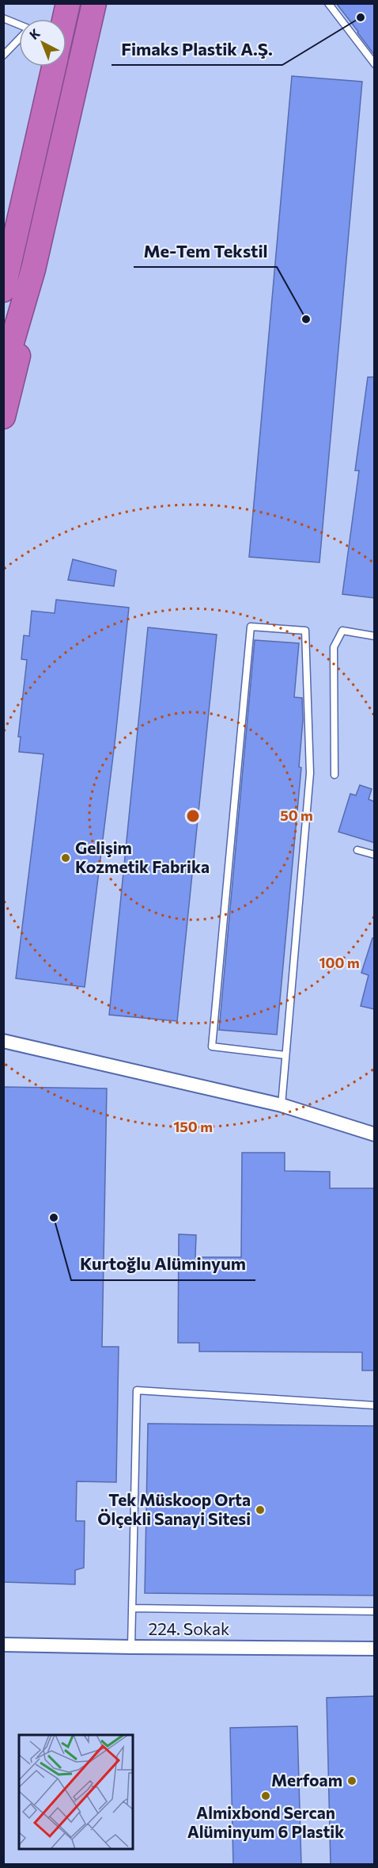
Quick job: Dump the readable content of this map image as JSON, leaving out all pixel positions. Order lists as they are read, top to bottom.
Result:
{
  "streets": {
    "street": ["224. Sokak"]
  },
  "places": [
    "Fimaks Plastik A.Ş.",
    "Me-Tem Tekstil",
    "Gelişim Kozmetik Fabrika",
    "Kurtoğlu Alüminyum",
    "Tek Müskoop Orta Ölçekli Sanayi Sitesi",
    "Merfoam",
    "Almixbond Sercan Alüminyum 6 Plastik"
  ],
  "north": "top left",
  "rings": ["50 m", "100 m", "150 m"]
}
